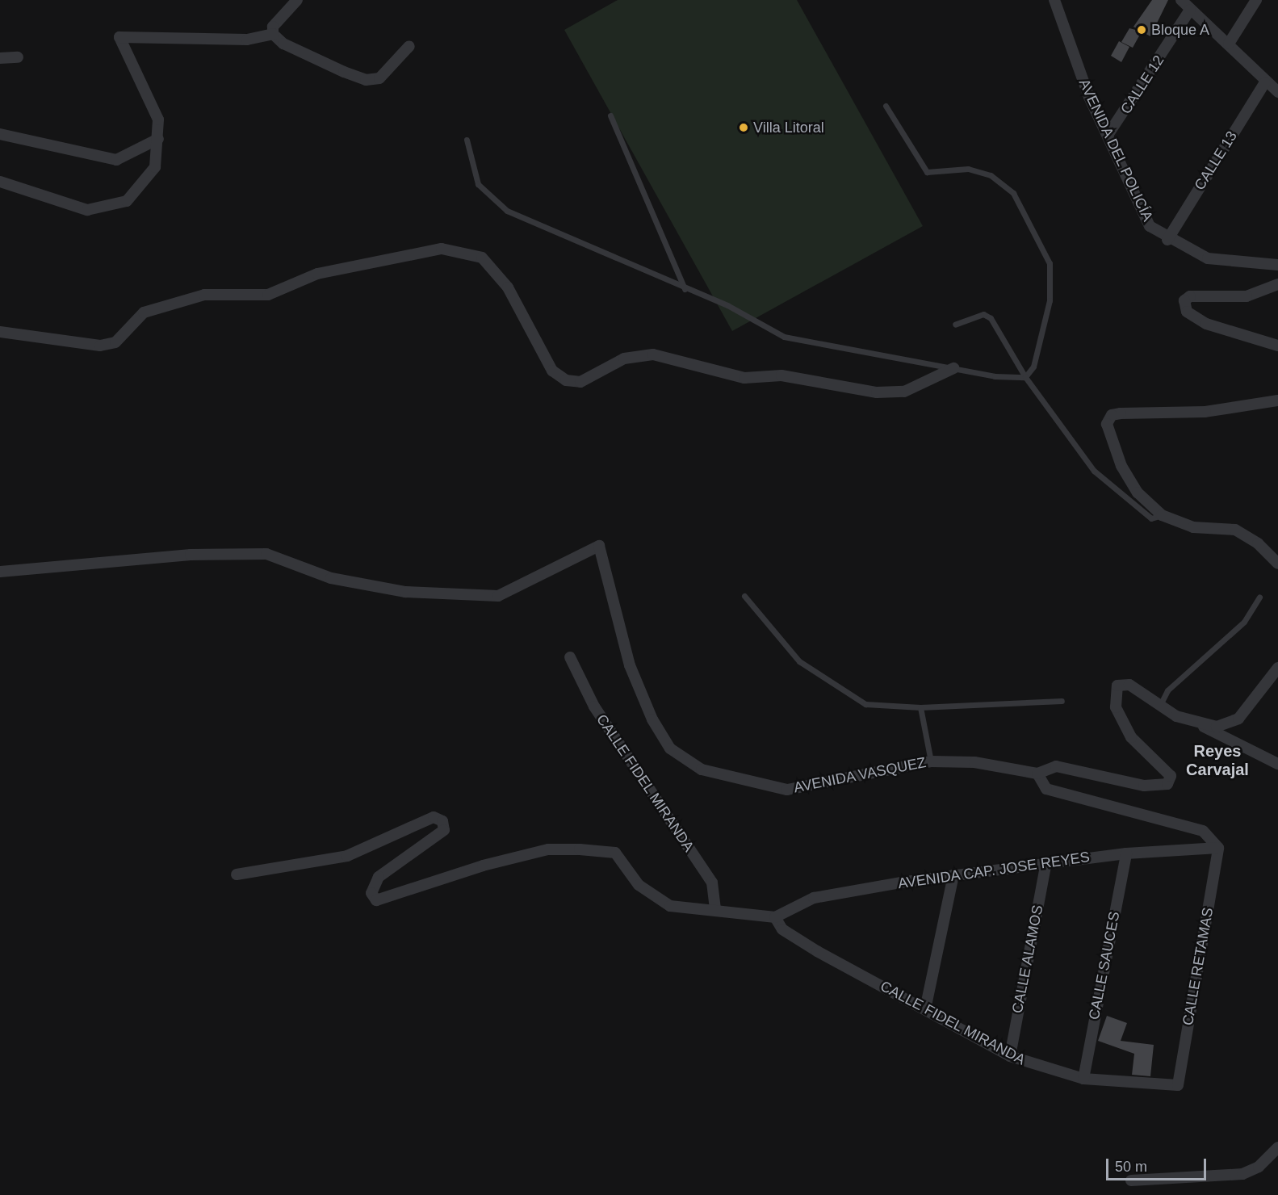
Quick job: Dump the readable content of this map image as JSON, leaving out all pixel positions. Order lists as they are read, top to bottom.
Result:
{
  "streets": {
    "street": [
      "CALLE 12",
      "AVENIDA DEL POLICÍA",
      "CALLE 13",
      "AVENIDA VASQUEZ",
      "CALLE FIDEL MIRANDA",
      "AVENIDA CAP. JOSE REYES",
      "CALLE ALAMOS",
      "CALLE SAUCES",
      "CALLE RETAMAS"
    ]
  },
  "crossings": [
    ["CALLE 12", "AVENIDA DEL POLICÍA"],
    ["AVENIDA DEL POLICÍA", "CALLE 13"],
    ["CALLE FIDEL MIRANDA", "AVENIDA CAP. JOSE REYES"],
    ["CALLE FIDEL MIRANDA", "CALLE ALAMOS"],
    ["CALLE FIDEL MIRANDA", "CALLE SAUCES"],
    ["CALLE FIDEL MIRANDA", "CALLE RETAMAS"],
    ["AVENIDA CAP. JOSE REYES", "CALLE ALAMOS"],
    ["AVENIDA CAP. JOSE REYES", "CALLE SAUCES"],
    ["AVENIDA CAP. JOSE REYES", "CALLE RETAMAS"]
  ],
  "districts": ["Reyes Carvajal"],
  "places": ["Bloque A", "Villa Litoral"],
  "scale_bar": "50 m"
}
